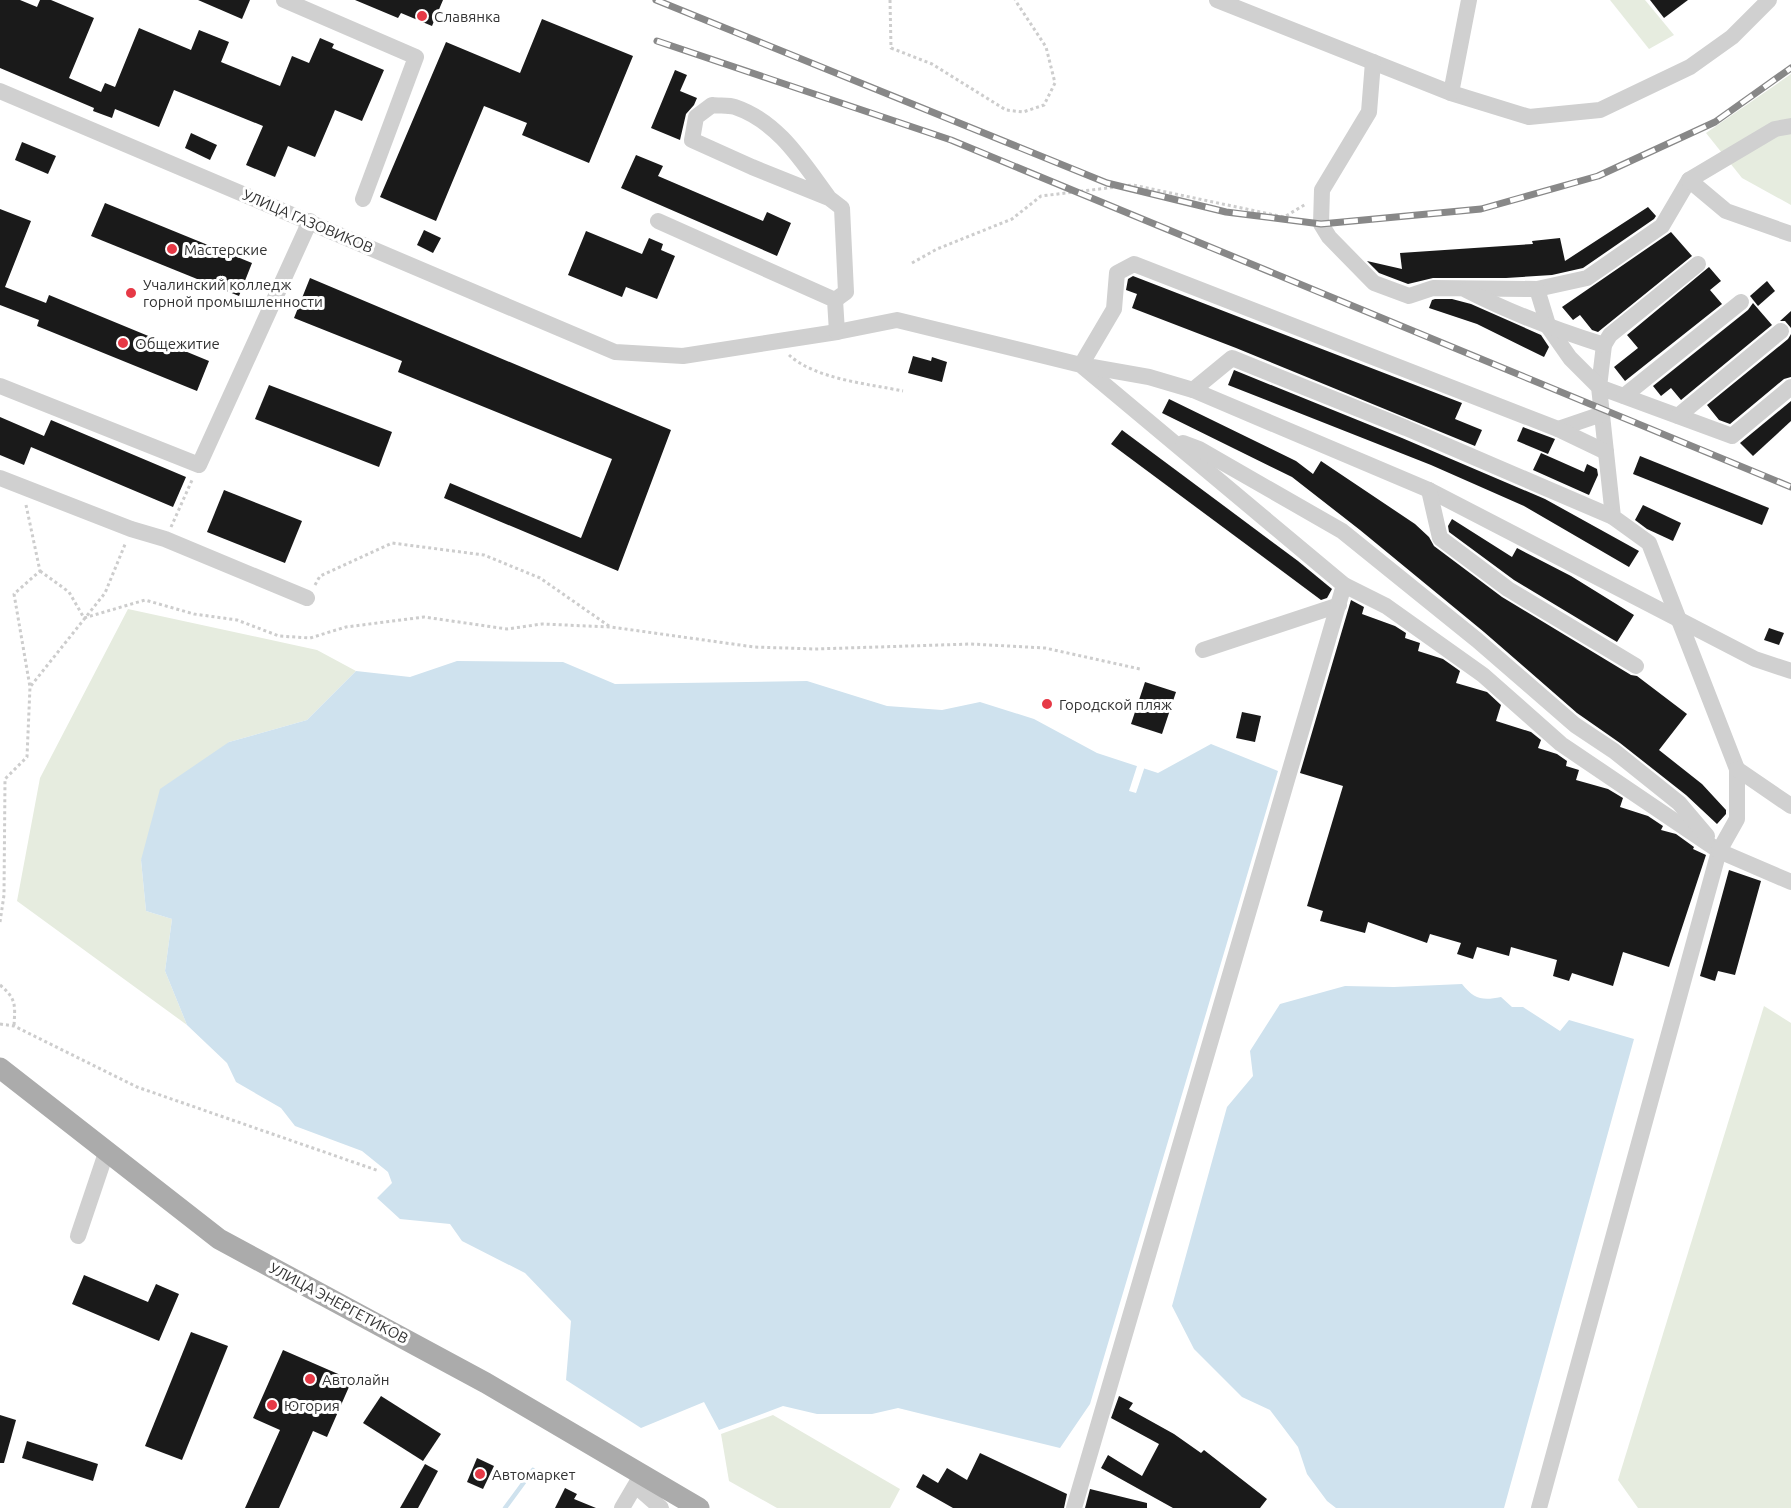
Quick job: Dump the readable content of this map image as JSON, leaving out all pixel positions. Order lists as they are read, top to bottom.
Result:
{
  "streets": {
    "main road": ["УЛИЦА ЭНЕРГЕТИКОВ"],
    "street": ["УЛИЦА ГАЗОВИКОВ"]
  },
  "places": [
    "Славянка",
    "Мастерские",
    "Учалинский колледж горной промышленности",
    "Общежитие",
    "Городской пляж",
    "Автолайн",
    "Югория",
    "Автомаркет"
  ]
}
